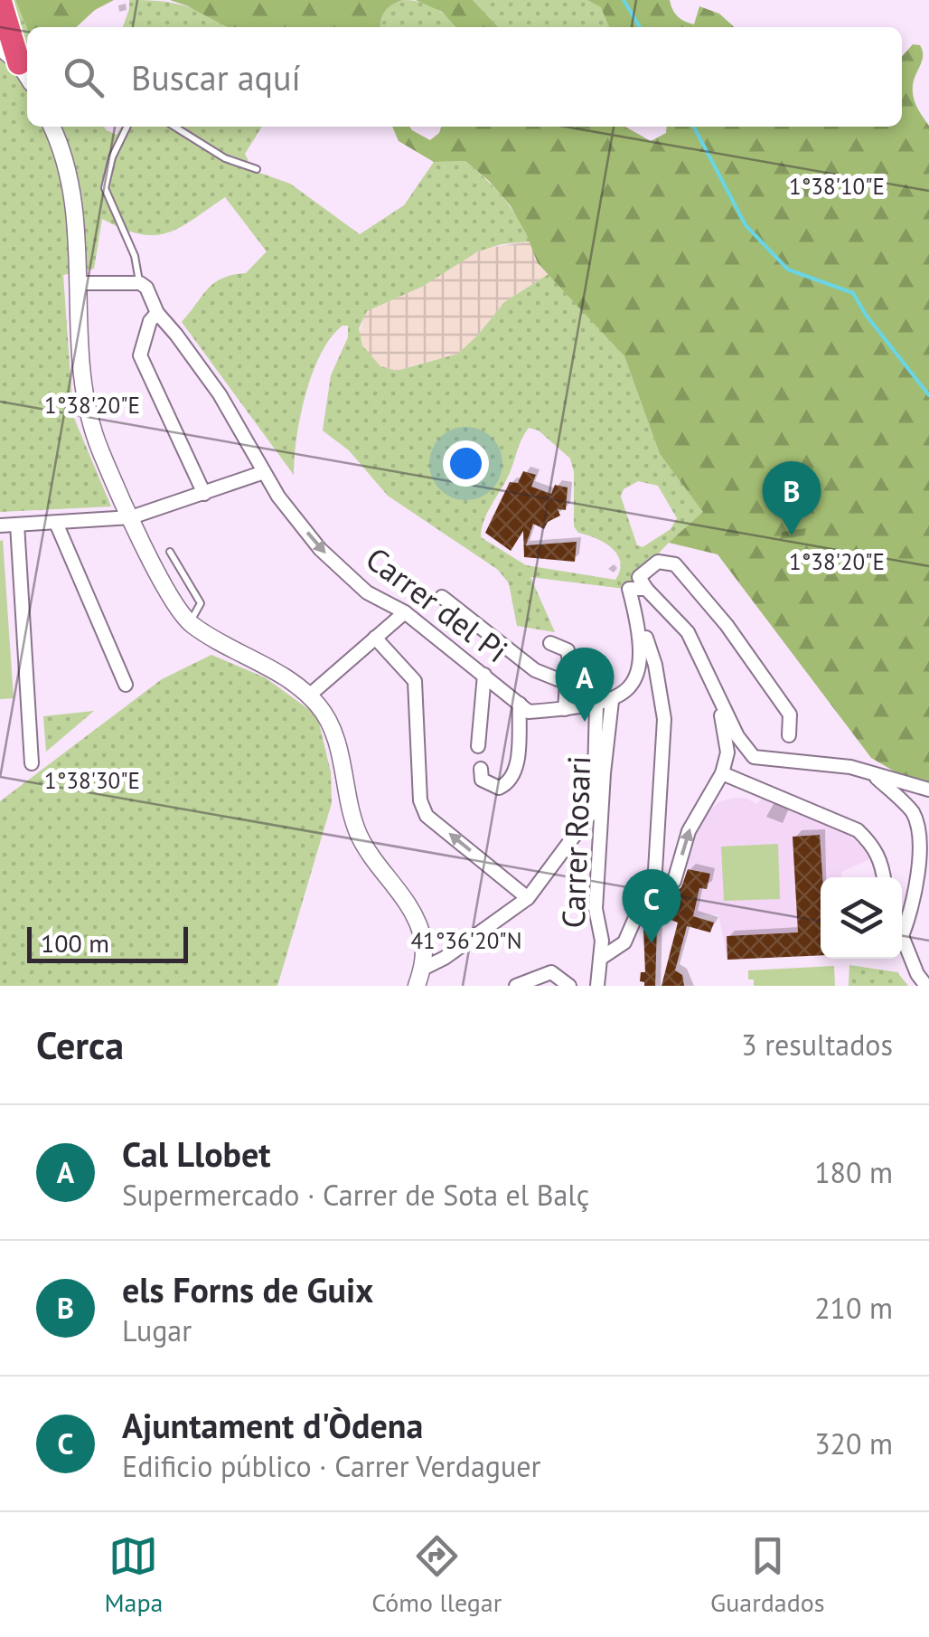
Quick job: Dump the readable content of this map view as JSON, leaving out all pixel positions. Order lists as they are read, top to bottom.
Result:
{
  "streets": {
    "street": ["Carrer del Pi", "Carrer Rosari"]
  },
  "crossings": [
    ["Carrer del Pi", "Carrer Rosari"]
  ],
  "scale_bar": "100 m",
  "page": {
    "search": "Buscar aquí",
    "pins": ["B", "A", "C"],
    "scale": "100 m",
    "heading": ["Cerca", "3 resultados"],
    "list": [
      {
        "mark": "A",
        "name": "Cal Llobet",
        "note": "Supermercado · Carrer de Sota el Balç",
        "value": "180 m"
      },
      {
        "mark": "B",
        "name": "els Forns de Guix",
        "note": "Lugar",
        "value": "210 m"
      },
      {
        "mark": "C",
        "name": "Ajuntament d'Òdena",
        "note": "Edificio público · Carrer Verdaguer",
        "value": "320 m"
      }
    ],
    "nav": ["Mapa", "Cómo llegar", "Guardados"]
  },
  "coordinates": [
    "1°38'10\"E",
    "1°38'20\"E",
    "1°38'30\"E",
    "41°36'20\"N"
  ]
}
